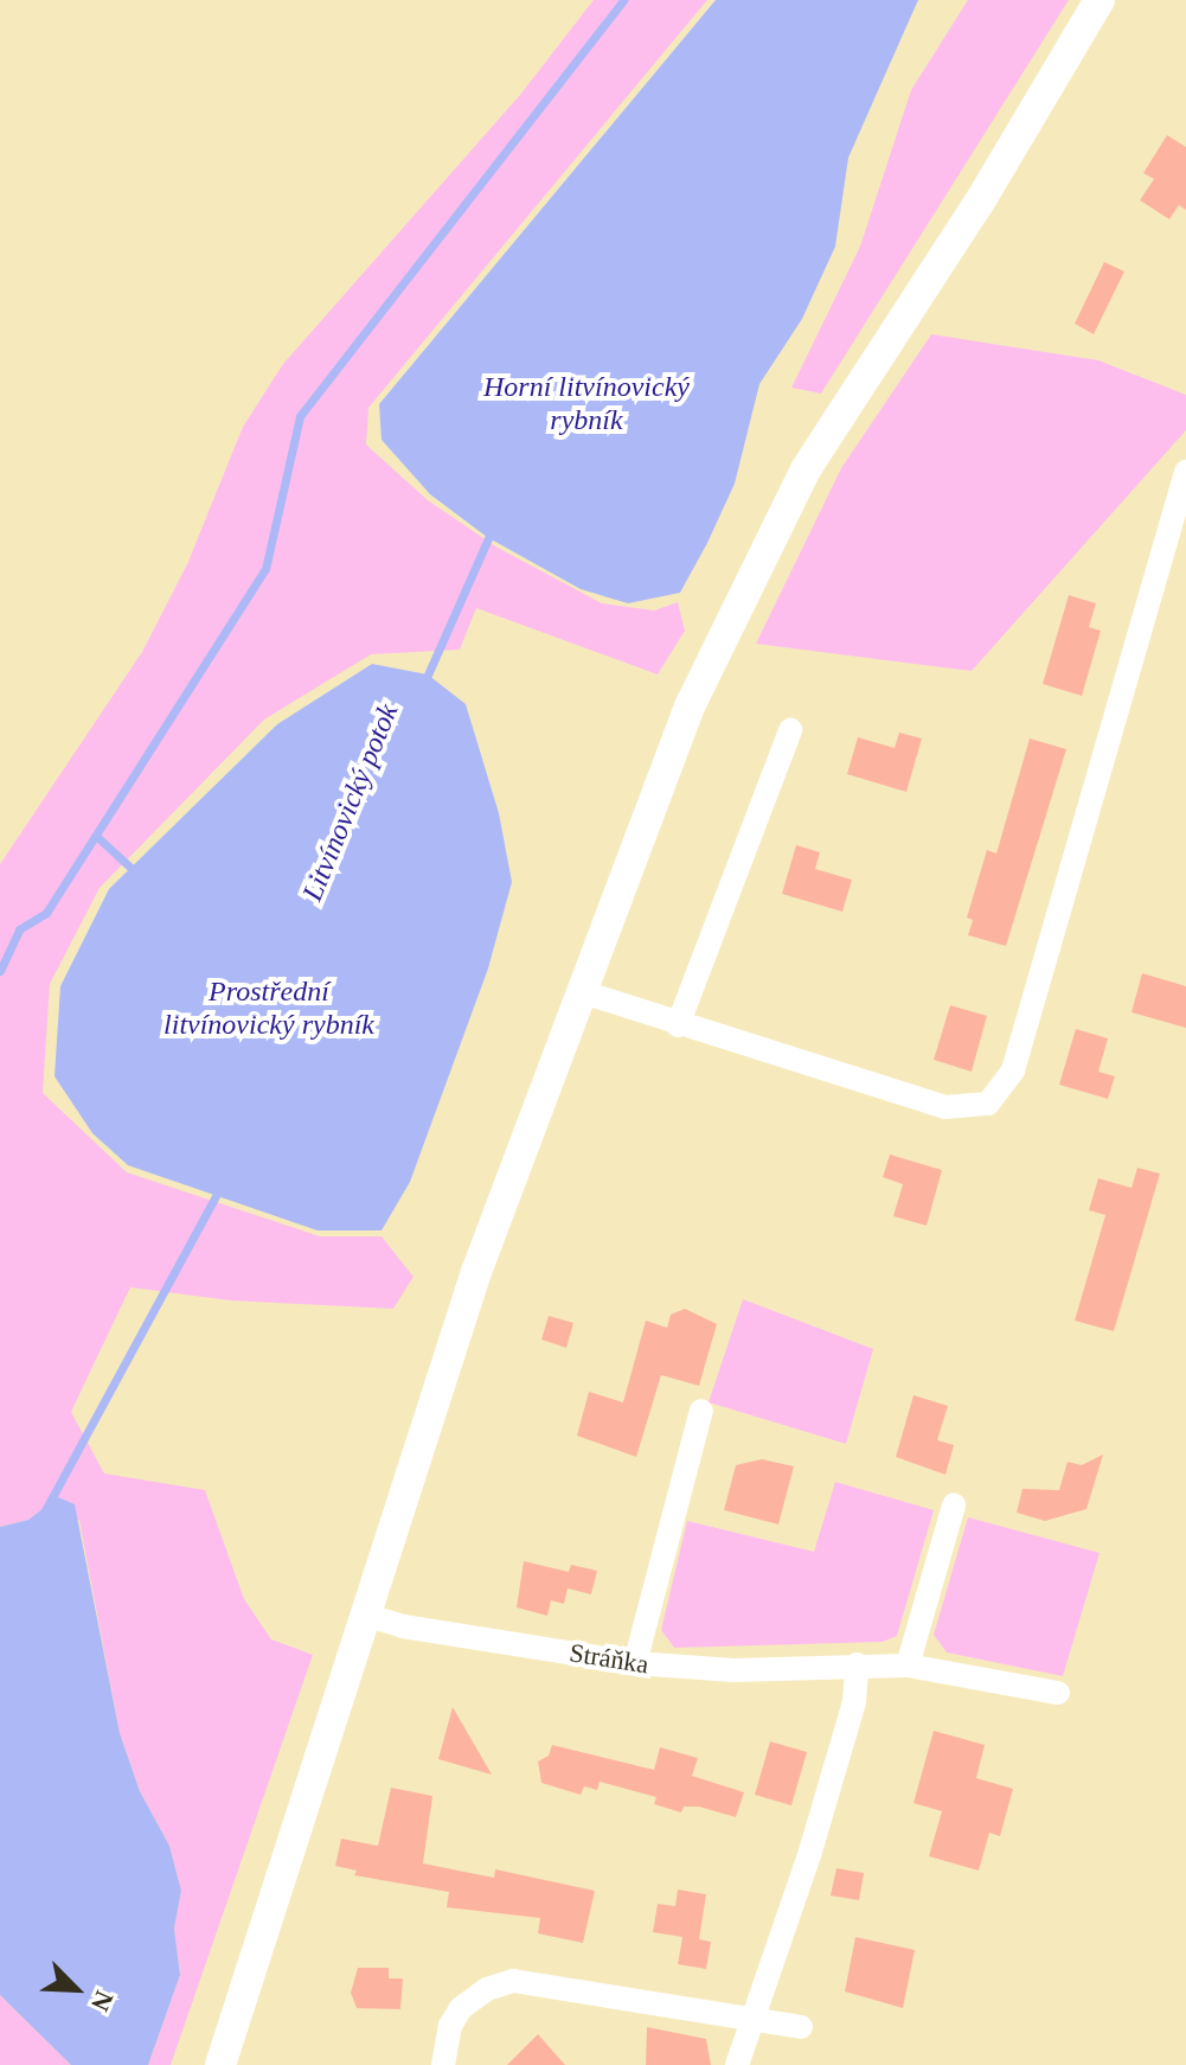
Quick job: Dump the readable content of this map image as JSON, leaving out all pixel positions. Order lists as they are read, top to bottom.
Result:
{
  "streets": {
    "street": ["Stráňka"]
  },
  "water": ["Horní litvínovický rybník", "Litvínovický potok", "Prostřední litvínovický rybník"],
  "north": "bottom right"
}
